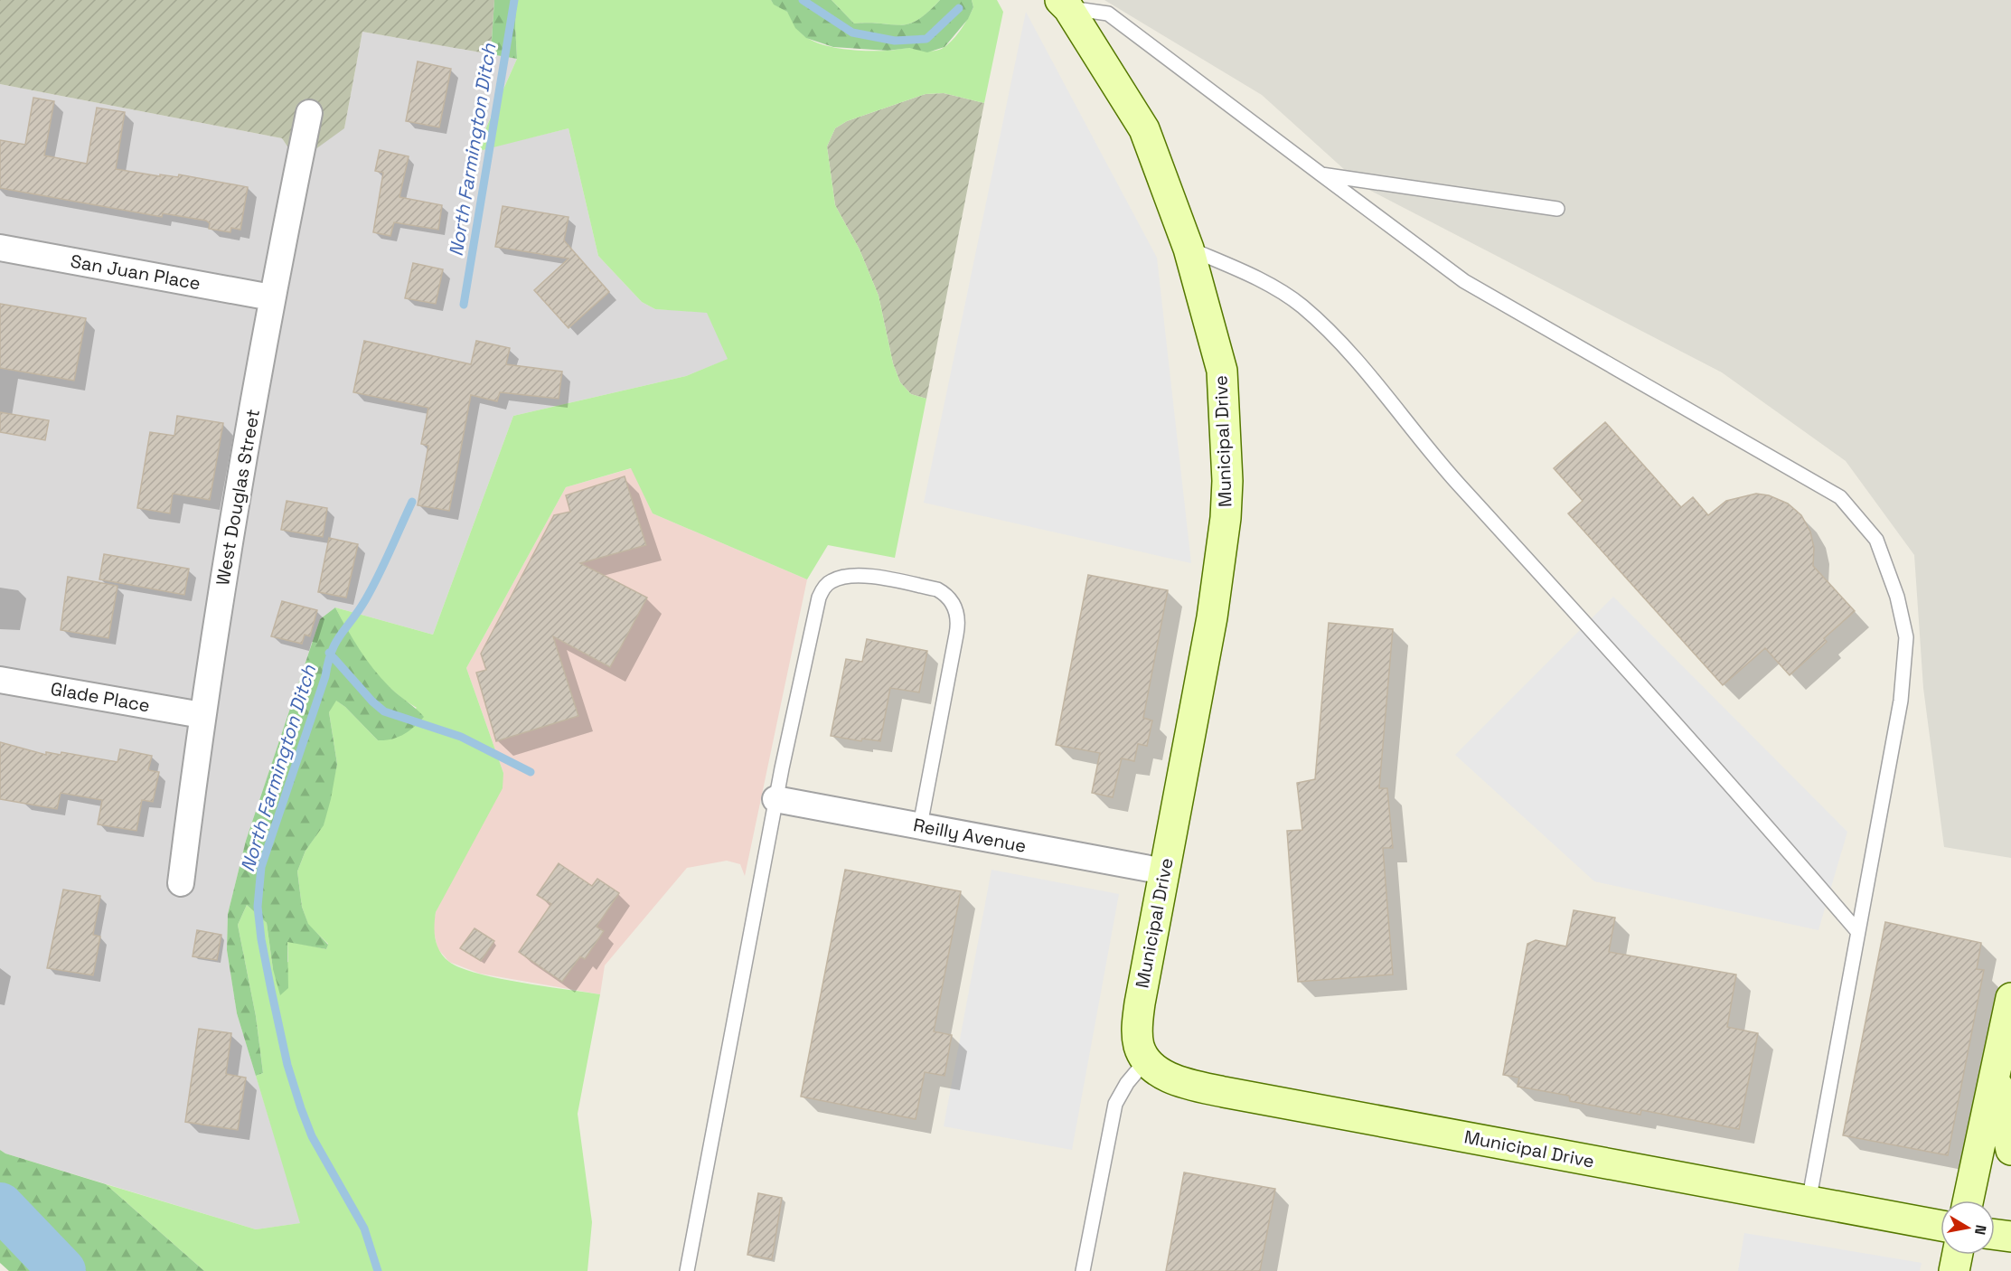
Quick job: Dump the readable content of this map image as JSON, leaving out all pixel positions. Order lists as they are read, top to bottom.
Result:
{
  "streets": {
    "main road": ["Municipal Drive"],
    "street": [
      "San Juan Place",
      "West Douglas Street",
      "Glade Place",
      "Reilly Avenue"
    ]
  },
  "crossings": [
    ["San Juan Place", "West Douglas Street"],
    ["Municipal Drive", "Reilly Avenue"],
    ["West Douglas Street", "Glade Place"]
  ],
  "water": ["North Farmington Ditch"],
  "north": "right"
}
